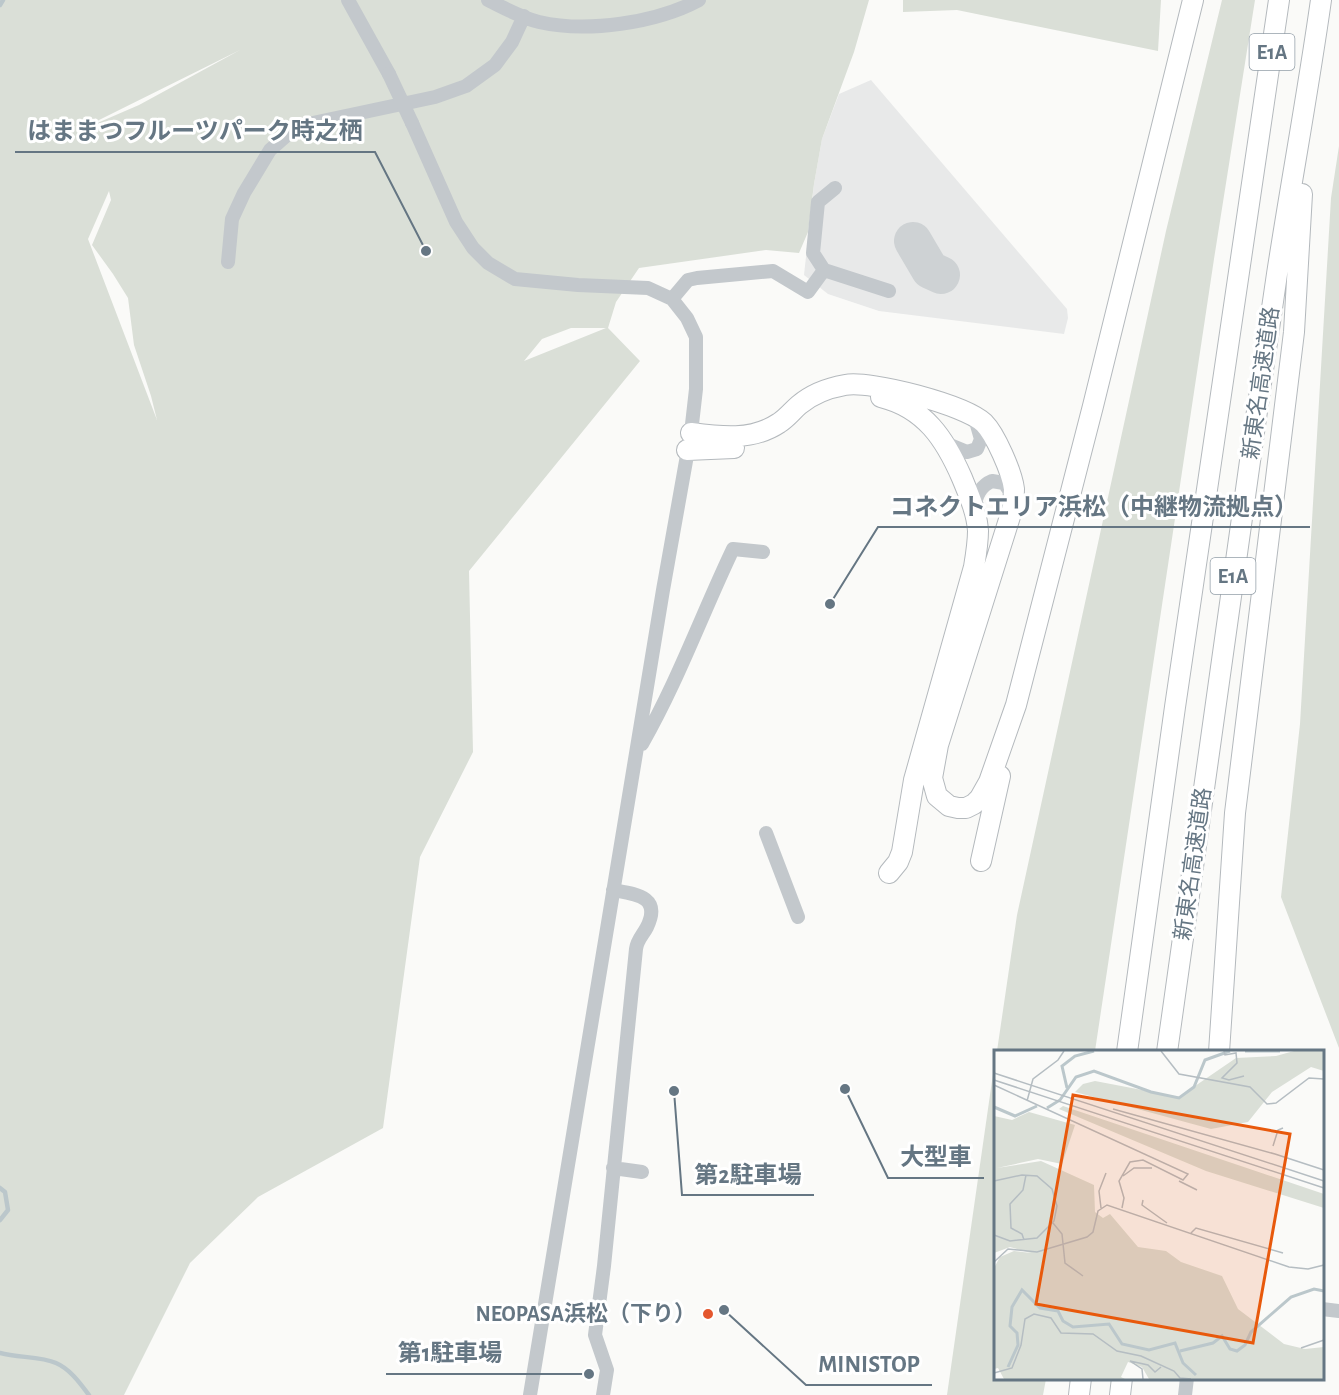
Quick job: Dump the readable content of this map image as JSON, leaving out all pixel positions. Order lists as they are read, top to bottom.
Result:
{
  "streets": {
    "highway": ["E1A", "新東名高速道路"]
  },
  "places": [
    "はままつフルーツパーク時之栖",
    "コネクトエリア浜松（中継物流拠点）",
    "大型車",
    "第2駐車場",
    "MINISTOP",
    "NEOPASA浜松（下り）",
    "第1駐車場"
  ]
}
